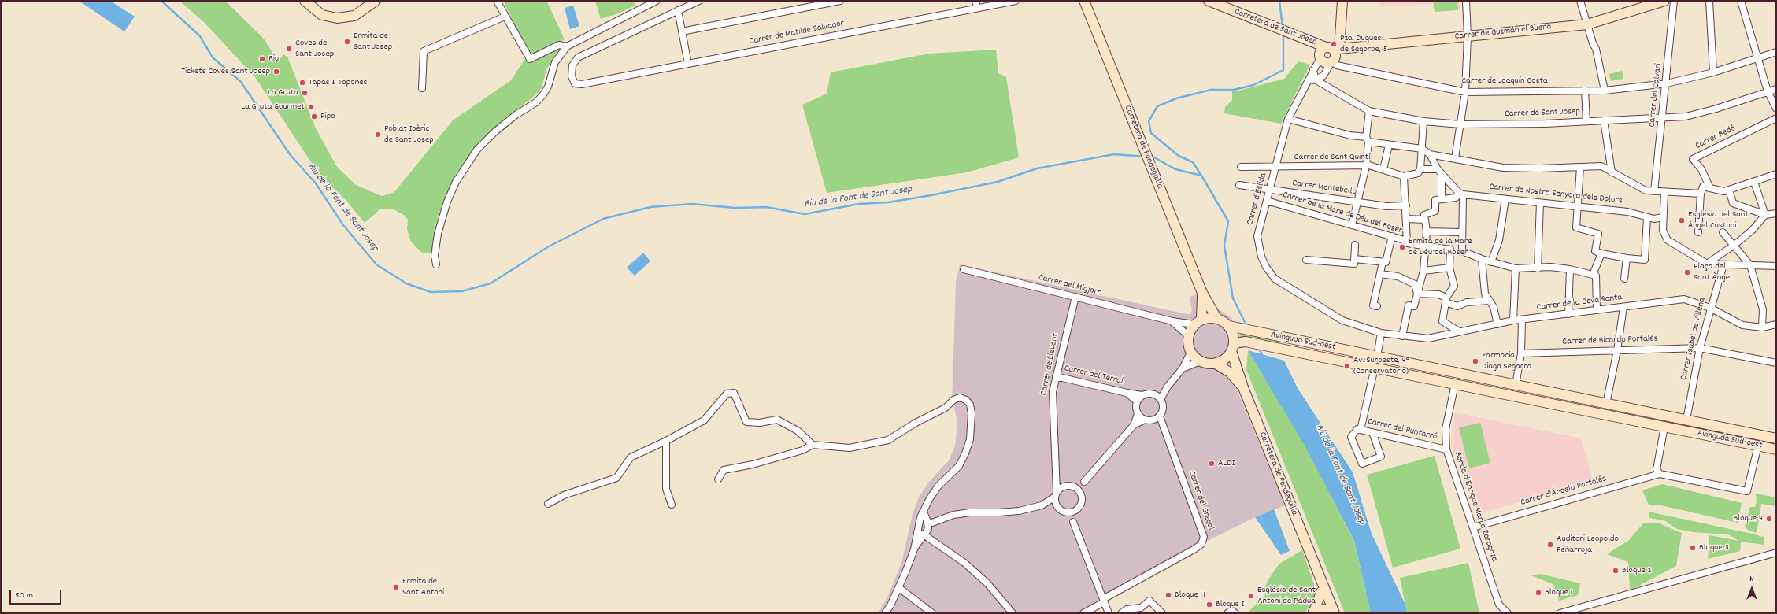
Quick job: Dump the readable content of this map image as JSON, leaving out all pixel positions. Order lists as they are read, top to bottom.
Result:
{
  "streets": {
    "street": [
      "Carretera de Sant Josep",
      "Carrer de Guzmán el Bueno",
      "Carrer de Matilde Salvador",
      "Carrer de Joaquín Costa",
      "Carrer del Calvari",
      "Carrer de Sant Josep",
      "Carrer Redó",
      "Carretera de Fondeguilla",
      "Carrer de Sant Quintí",
      "Carrer Montebello",
      "Carrer de Nostra Senyora dels Dolors",
      "Carrer d'Eslida",
      "Carrer de la Mare de Déu del Roser",
      "Carrer del Migjorn",
      "Carrer de la Cova Santa",
      "Carrer Isabel de Villena",
      "Carrer de Ricardo Portalés",
      "Avinguda Sud-oest",
      "Carrer de Llevant",
      "Carrer del Terral",
      "Carrer del Puntarró",
      "Carrer d'Ángela Portalés",
      "Carrer del Gregal",
      "Ronda d'Enrique Marco Zaragoza"
    ]
  },
  "crossings": [
    ["Carretera de Sant Josep", "Carrer de Guzmán el Bueno"],
    ["Carretera de Sant Josep", "Carrer de Joaquín Costa"],
    ["Carretera de Sant Josep", "Carrer d'Eslida"],
    ["Carrer de Guzmán el Bueno", "Carrer de Joaquín Costa"],
    ["Carrer de Guzmán el Bueno", "Carrer d'Eslida"],
    ["Carrer de Joaquín Costa", "Carrer del Calvari"],
    ["Carrer de Joaquín Costa", "Carrer d'Eslida"],
    ["Carrer del Calvari", "Carrer de Sant Josep"],
    ["Carretera de Fondeguilla", "Carrer del Migjorn"],
    ["Carretera de Fondeguilla", "Avinguda Sud-oest"],
    ["Carrer de Sant Quintí", "Carrer d'Eslida"],
    ["Carrer Montebello", "Carrer d'Eslida"],
    ["Carrer d'Eslida", "Carrer de la Mare de Déu del Roser"],
    ["Carrer d'Eslida", "Carrer de la Cova Santa"],
    ["Carrer del Migjorn", "Avinguda Sud-oest"],
    ["Carrer del Migjorn", "Carrer de Llevant"],
    ["Carrer de la Cova Santa", "Carrer Isabel de Villena"],
    ["Carrer Isabel de Villena", "Carrer de Ricardo Portalés"],
    ["Carrer Isabel de Villena", "Avinguda Sud-oest"],
    ["Avinguda Sud-oest", "Carrer del Puntarró"],
    ["Avinguda Sud-oest", "Carrer d'Ángela Portalés"],
    ["Avinguda Sud-oest", "Ronda d'Enrique Marco Zaragoza"],
    ["Carrer de Llevant", "Carrer del Terral"],
    ["Carrer del Terral", "Carrer del Gregal"],
    ["Carrer del Puntarró", "Ronda d'Enrique Marco Zaragoza"],
    ["Carrer d'Ángela Portalés", "Ronda d'Enrique Marco Zaragoza"]
  ],
  "water": ["Riu de la Font de Sant Josep"],
  "places": [
    "Ermita de Sant Josep",
    "Pza. Duques de Segorbe, 5",
    "Coves de Sant Josep",
    "Riu",
    "Tickets Coves Sant Josep",
    "Tapas & Tapones",
    "La Gruta",
    "La Gruta Gourmet",
    "Pipa",
    "Poblat Ibèric de Sant Josep",
    "Església del Sant Àngel Custodi",
    "Ermita de la Mare de Déu del Roser",
    "Plaça del Sant Àngel",
    "Farmacia Diago Segarra",
    "Av. Suroeste, 49 (Conservatorio)",
    "ALDI",
    "Bloque 4",
    "Auditori Leopoldo Peñarroja",
    "Bloque 3",
    "Bloque 2",
    "Ermita de Sant Antoni",
    "Bloque 1",
    "Bloque H",
    "Església de Sant Antoni de Pàdua",
    "Bloque I"
  ],
  "scale_bar": "50 m",
  "north": "top"
}
